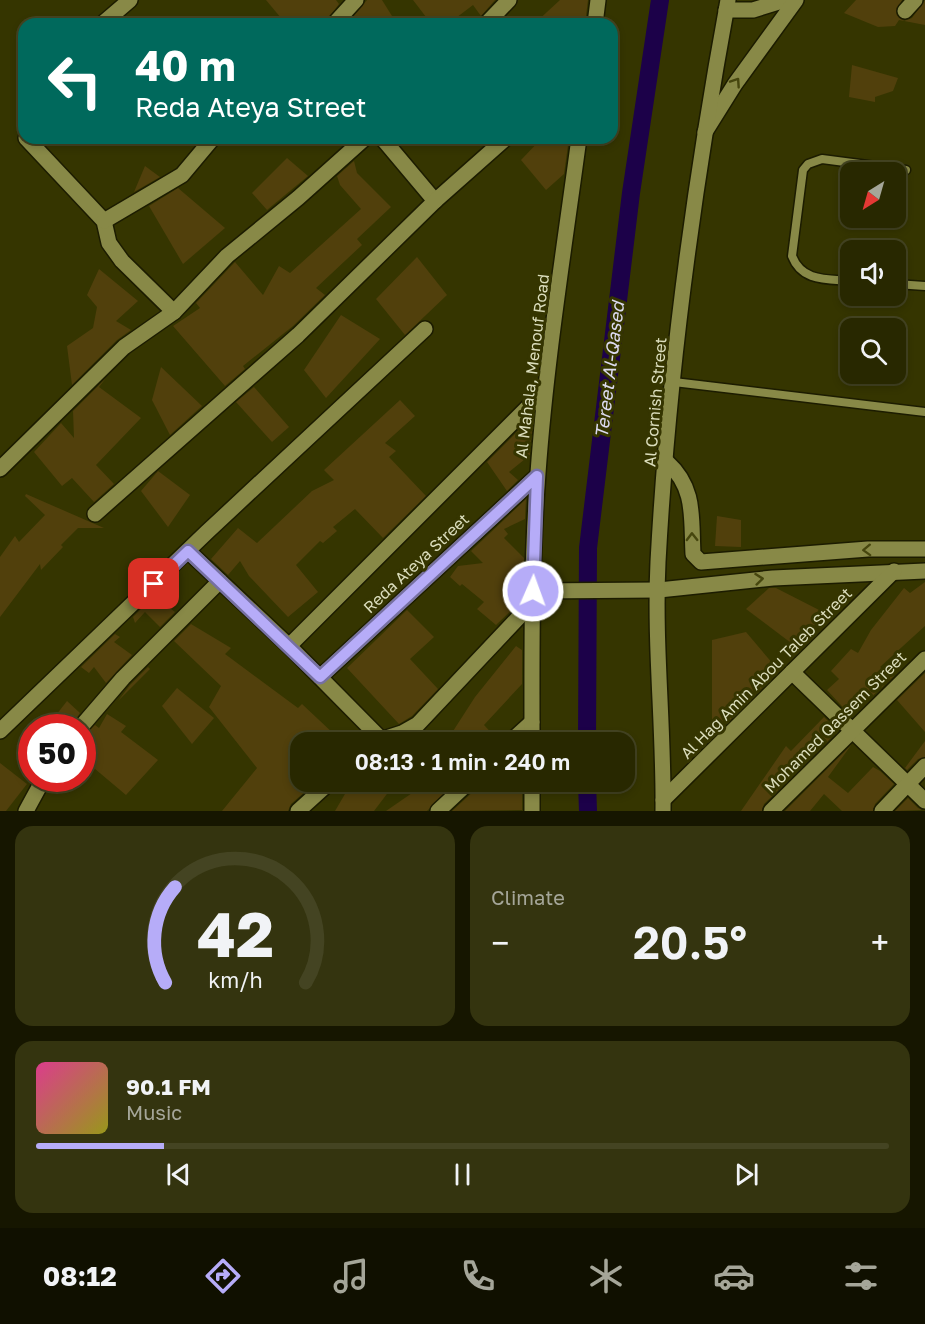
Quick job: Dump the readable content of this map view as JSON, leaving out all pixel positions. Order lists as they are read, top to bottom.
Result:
{
  "streets": {
    "street": [
      "Al Mahala, Menouf Road",
      "Al Cornish Street",
      "Reda Ateya Street",
      "Al Hag Amin Abou Taleb Street",
      "Mohamed Qassem Street"
    ]
  },
  "crossings": [
    ["Al Mahala, Menouf Road", "Reda Ateya Street"],
    ["Al Cornish Street", "Al Hag Amin Abou Taleb Street"]
  ],
  "water": ["Tereet Al-Qased"],
  "north": "bottom left",
  "page": {
    "turn": ["40 m", "Reda Ateya Street"],
    "limit": "50",
    "trip": "08:13 · 1 min · 240 m",
    "tile": "Climate",
    "heat": ["−", "20.5°", "+"],
    "song": ["90.1 FM", "Music"],
    "tabs": "08:12",
    "gauge": ["42", "km/h"]
  }
}
